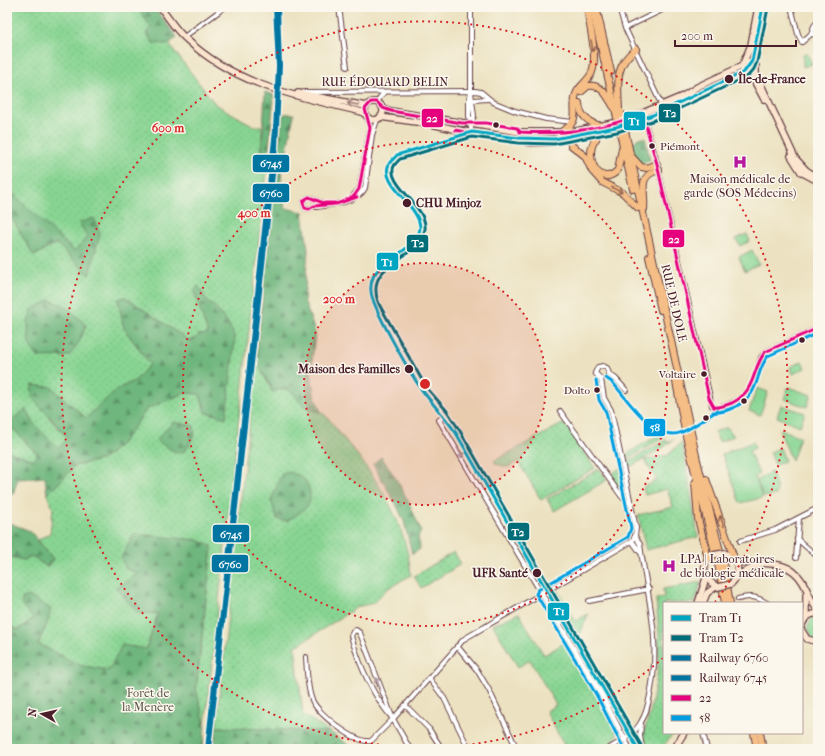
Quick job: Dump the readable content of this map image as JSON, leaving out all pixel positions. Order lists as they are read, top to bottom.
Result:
{
  "streets": {
    "main road": ["RUE DE DOLE"],
    "street": ["RUE ÉDOUARD BELIN"]
  },
  "parks": ["Forêt de la Menère"],
  "places": {
    "other": [
      "Île-de-France",
      "Piémont",
      "CHU Minjoz",
      "Maison des Familles",
      "Voltaire",
      "Dolto",
      "UFR Santé"
    ],
    "hospital": ["Maison médicale de garde (SOS Médecins)", "LPA | Laboratoires de biologie médicale"]
  },
  "lines": [
    "tram line T1",
    "rail line 6760",
    "rail line 6745",
    "tram line T2",
    "transit line 22",
    "transit line 58"
  ],
  "legend": [
    "Tram T1",
    "Tram T2",
    "Railway 6760",
    "Railway 6745",
    "22",
    "58"
  ],
  "scale_bar": "200 m",
  "north": "left",
  "rings": ["600 m", "400 m", "200 m"]
}
